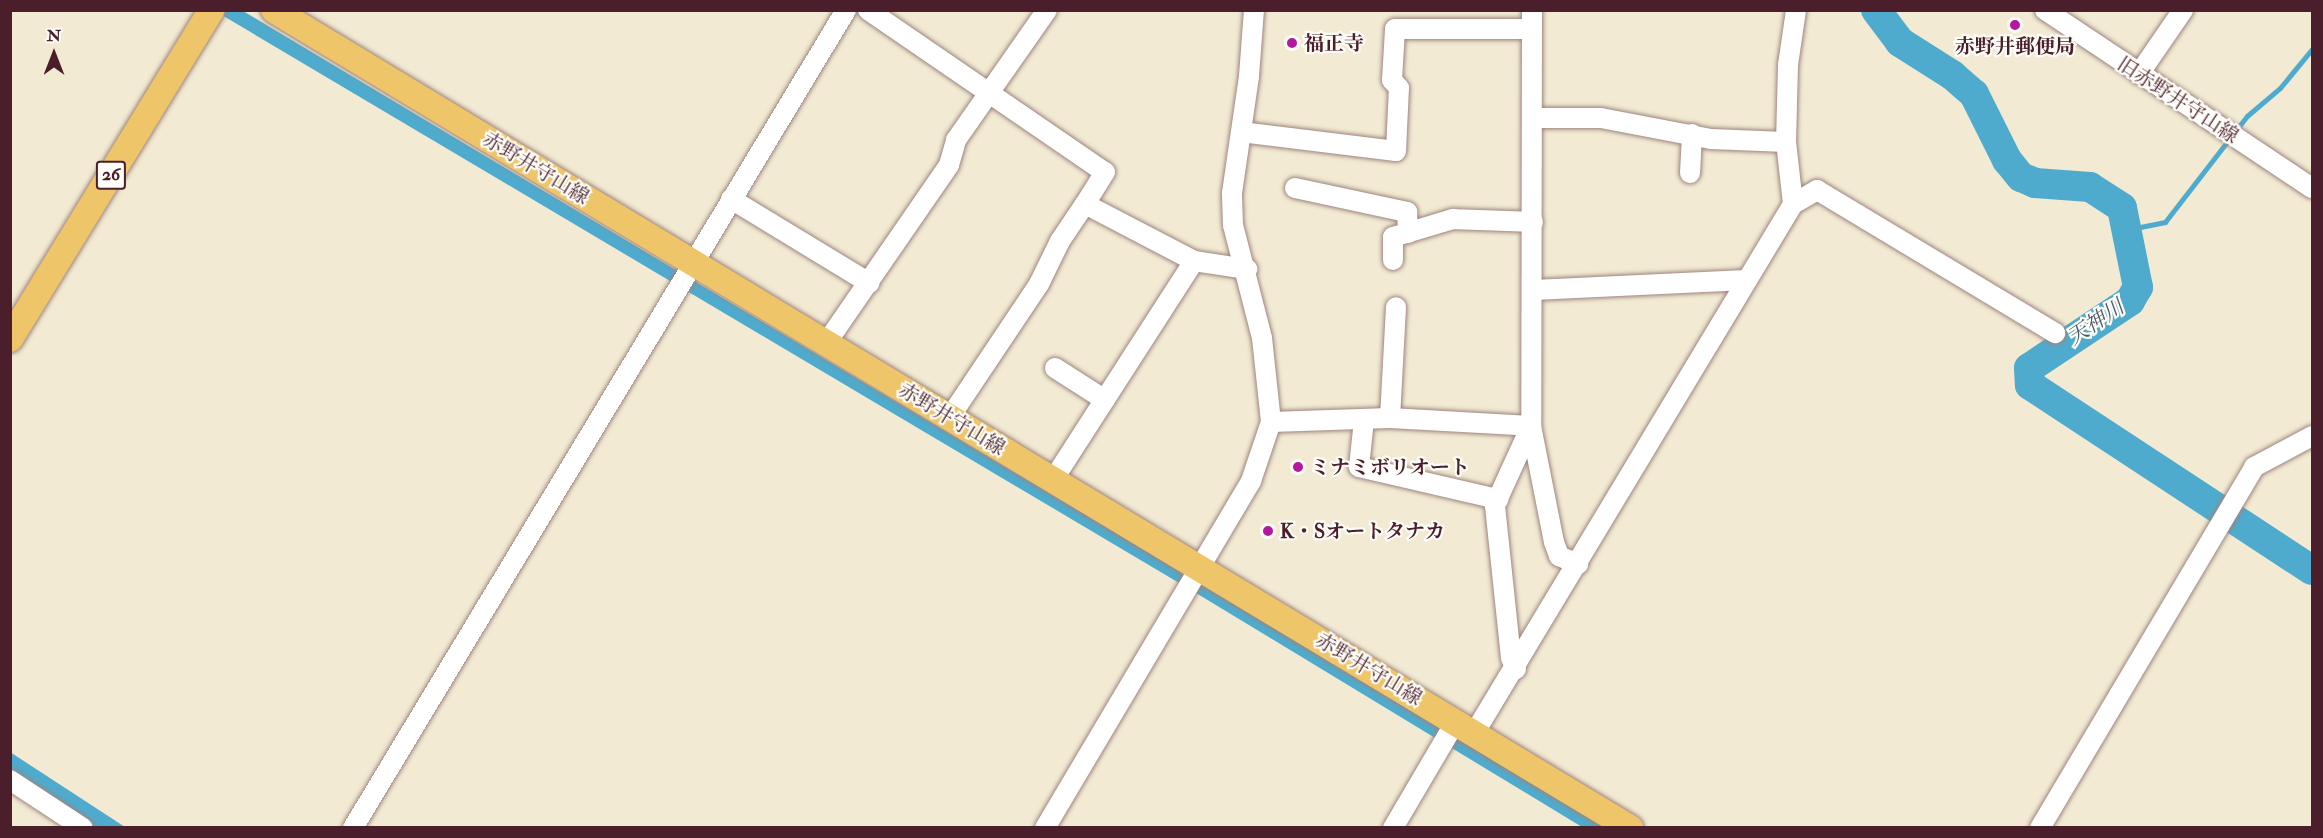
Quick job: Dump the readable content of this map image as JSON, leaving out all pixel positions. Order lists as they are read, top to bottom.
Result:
{
  "streets": {
    "main road": ["赤野井守山線", "26"],
    "street": ["旧赤野井守山線"]
  },
  "water": ["天神川"],
  "places": [
    "赤野井郵便局",
    "福正寺",
    "ミナミボリオート",
    "K・Sオートタナカ"
  ],
  "north": "top"
}
